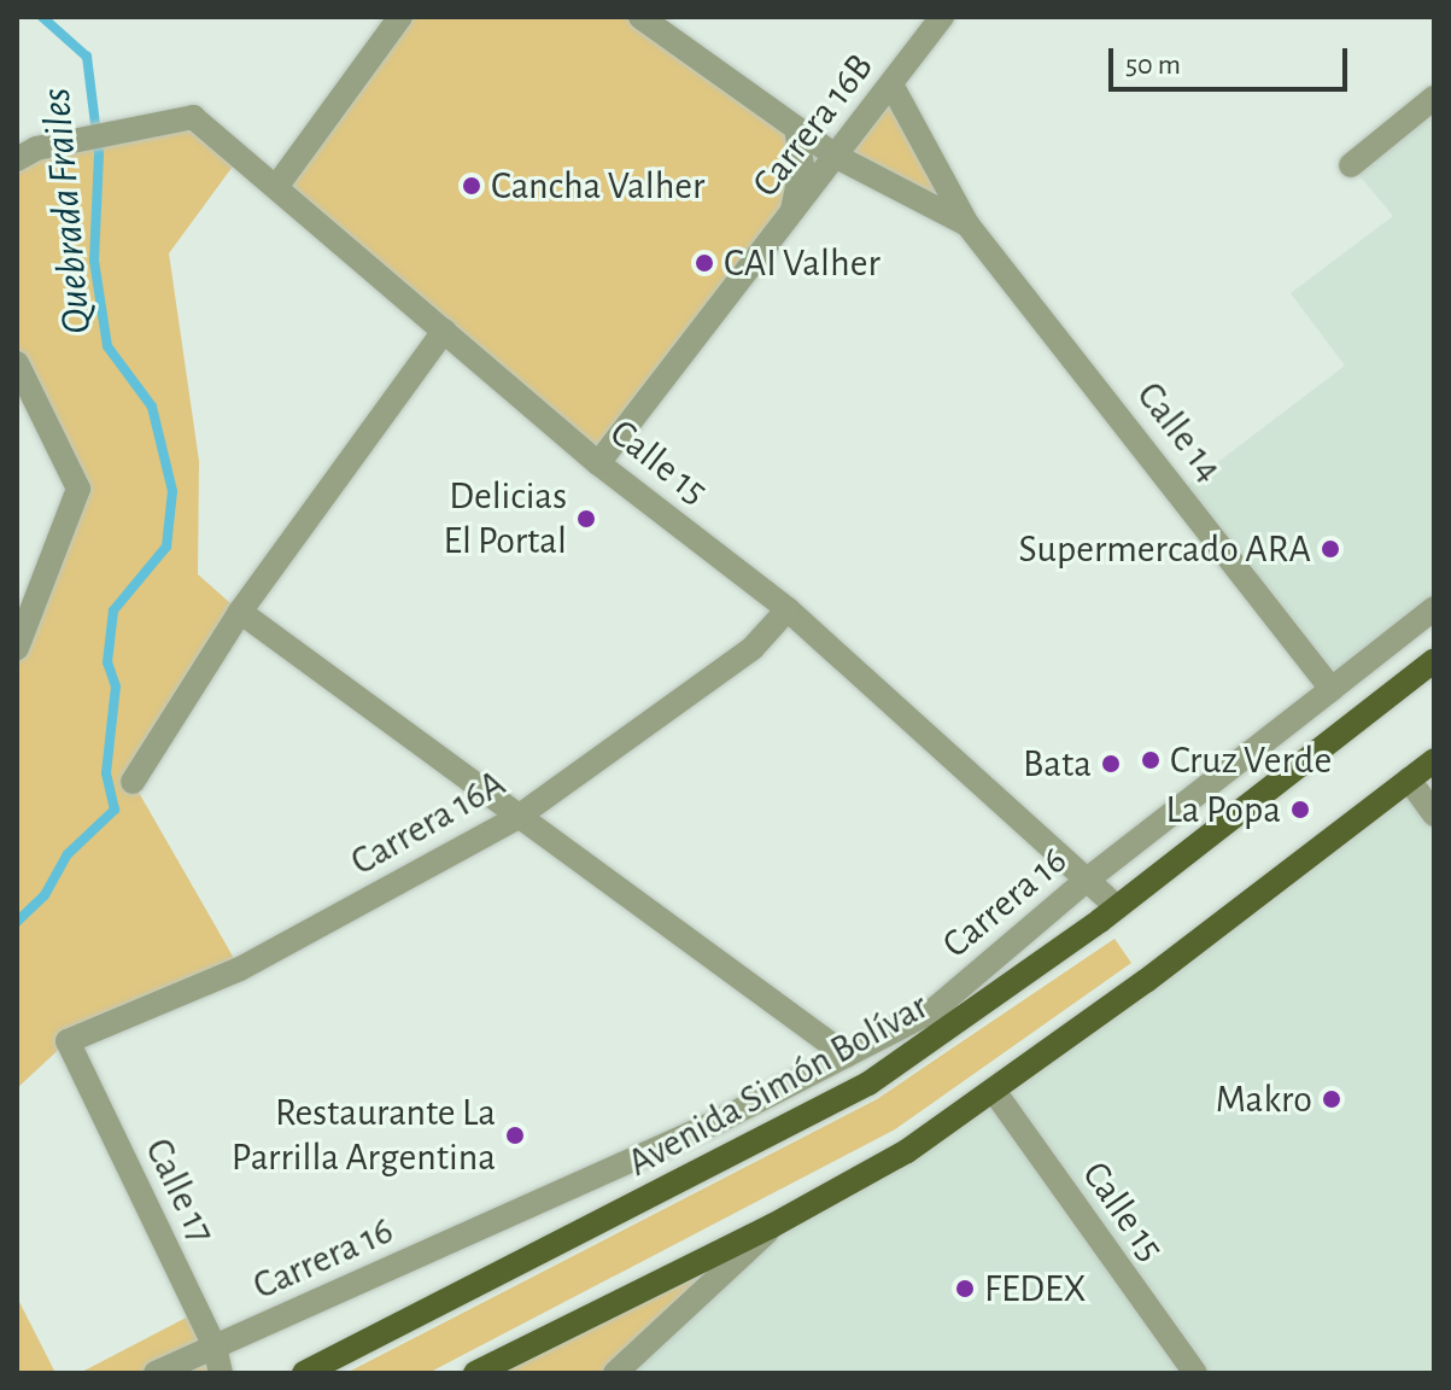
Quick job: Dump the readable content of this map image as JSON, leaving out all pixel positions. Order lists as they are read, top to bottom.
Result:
{
  "streets": {
    "main road": ["Avenida Simón Bolívar"],
    "street": [
      "Carrera 16B",
      "Calle 14",
      "Calle 15",
      "Carrera 16A",
      "Carrera 16",
      "Calle 17"
    ]
  },
  "crossings": [
    ["Carrera 16B", "Calle 14"],
    ["Carrera 16B", "Calle 15"],
    ["Calle 14", "Carrera 16"],
    ["Calle 15", "Carrera 16A"],
    ["Calle 15", "Carrera 16"],
    ["Calle 15", "Avenida Simón Bolívar"],
    ["Carrera 16A", "Calle 17"],
    ["Carrera 16", "Calle 17"]
  ],
  "water": ["Quebrada Frailes"],
  "places": [
    "Cancha Valher",
    "CAI Valher",
    "Delicias El Portal",
    "Supermercado ARA",
    "Cruz Verde",
    "Bata",
    "La Popa",
    "Makro",
    "Restaurante La Parrilla Argentina",
    "FEDEX"
  ],
  "scale_bar": "50 m"
}
